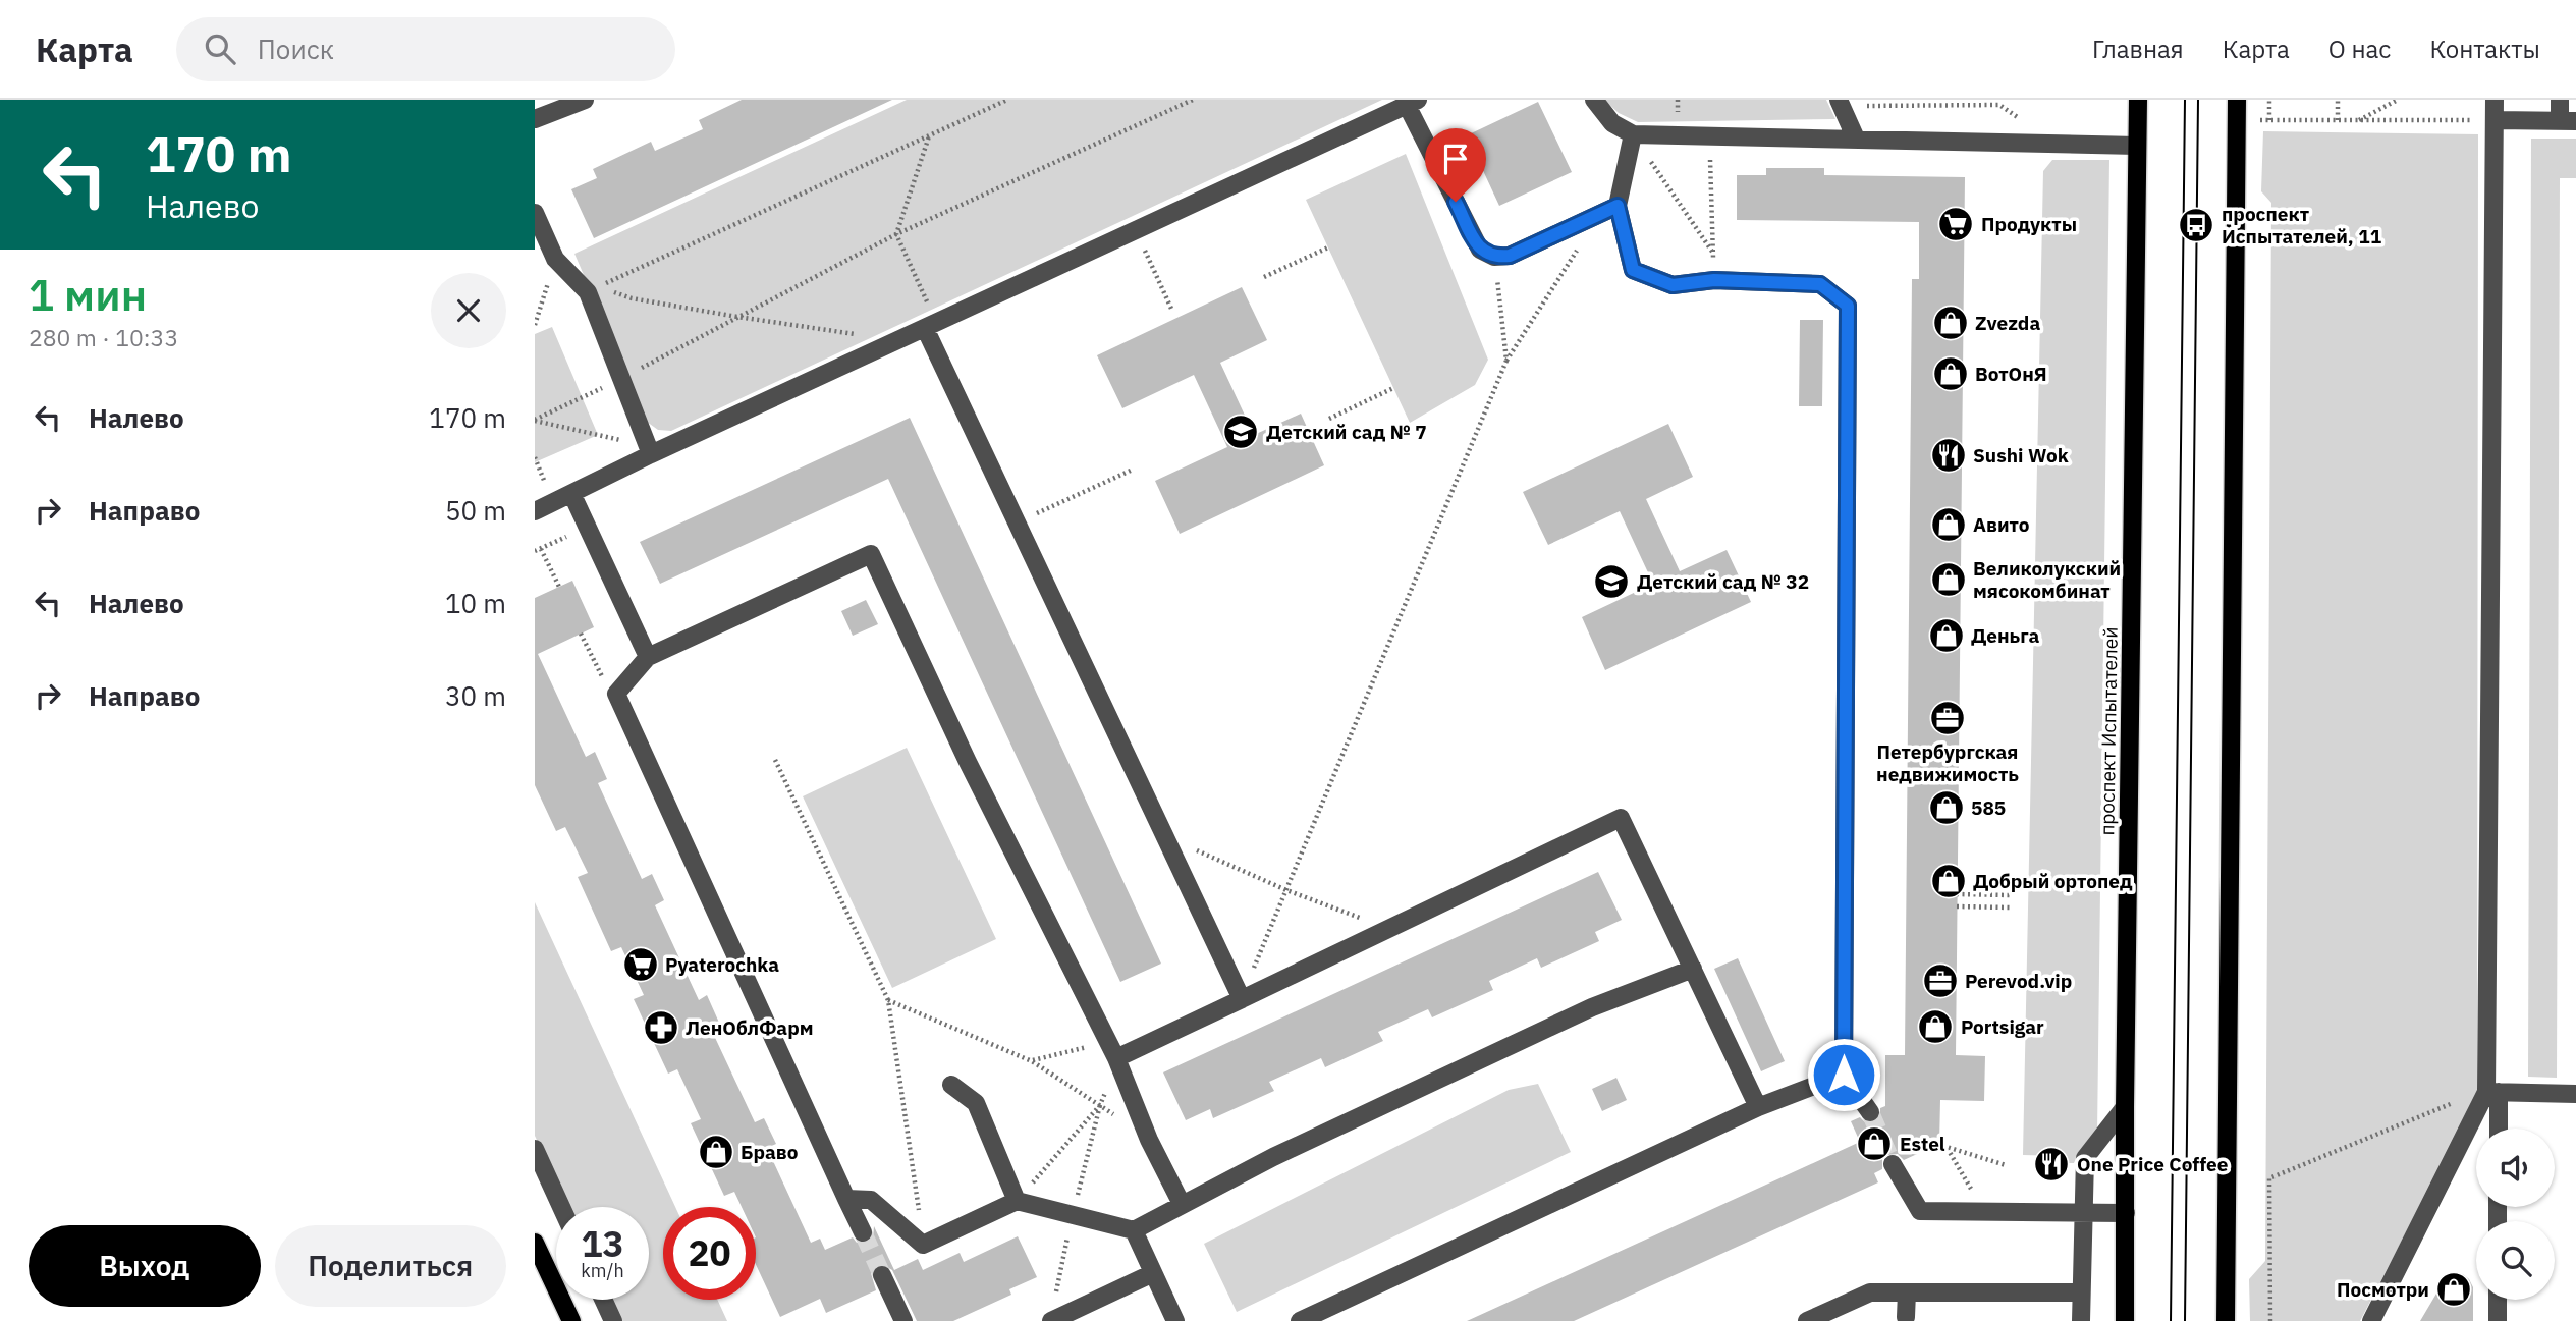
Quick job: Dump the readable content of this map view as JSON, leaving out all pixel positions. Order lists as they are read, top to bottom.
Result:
{
  "streets": {
    "main road": ["проспект Испытателей"]
  },
  "places": {
    "supermarket": ["Продукты", "Pyaterochka"],
    "bus stop": ["проспект Испытателей, 11"],
    "shop": [
      "Zvezda",
      "ВотОнЯ",
      "Авито",
      "Великолукский мясокомбинат",
      "Деньга",
      "585",
      "Добрый ортопед",
      "Portsigar",
      "Estel",
      "Браво",
      "Посмотри"
    ],
    "school or university": ["Детский сад № 7", "Детский сад № 32"],
    "restaurant": ["Sushi Wok", "One Price Coffee"],
    "office": ["Петербургская недвижимость", "Perevod.vip"],
    "pharmacy": ["ЛенОблФарм"]
  },
  "page": {
    "header": "Карта",
    "search": "Поиск",
    "nav": [
      "Главная",
      "Карта",
      "О нас",
      "Контакты"
    ],
    "turn": ["170 m", "Налево"],
    "heading": ["1 мин", "280 m · 10:33"],
    "list": [
      {
        "name": "Налево",
        "value": "170 m"
      },
      {
        "name": "Направо",
        "value": "50 m"
      },
      {
        "name": "Налево",
        "value": "10 m"
      },
      {
        "name": "Направо",
        "value": "30 m"
      }
    ],
    "speed": "13 km/h",
    "limit": "20",
    "buttons": ["Выход", "Поделиться"]
  }
}
